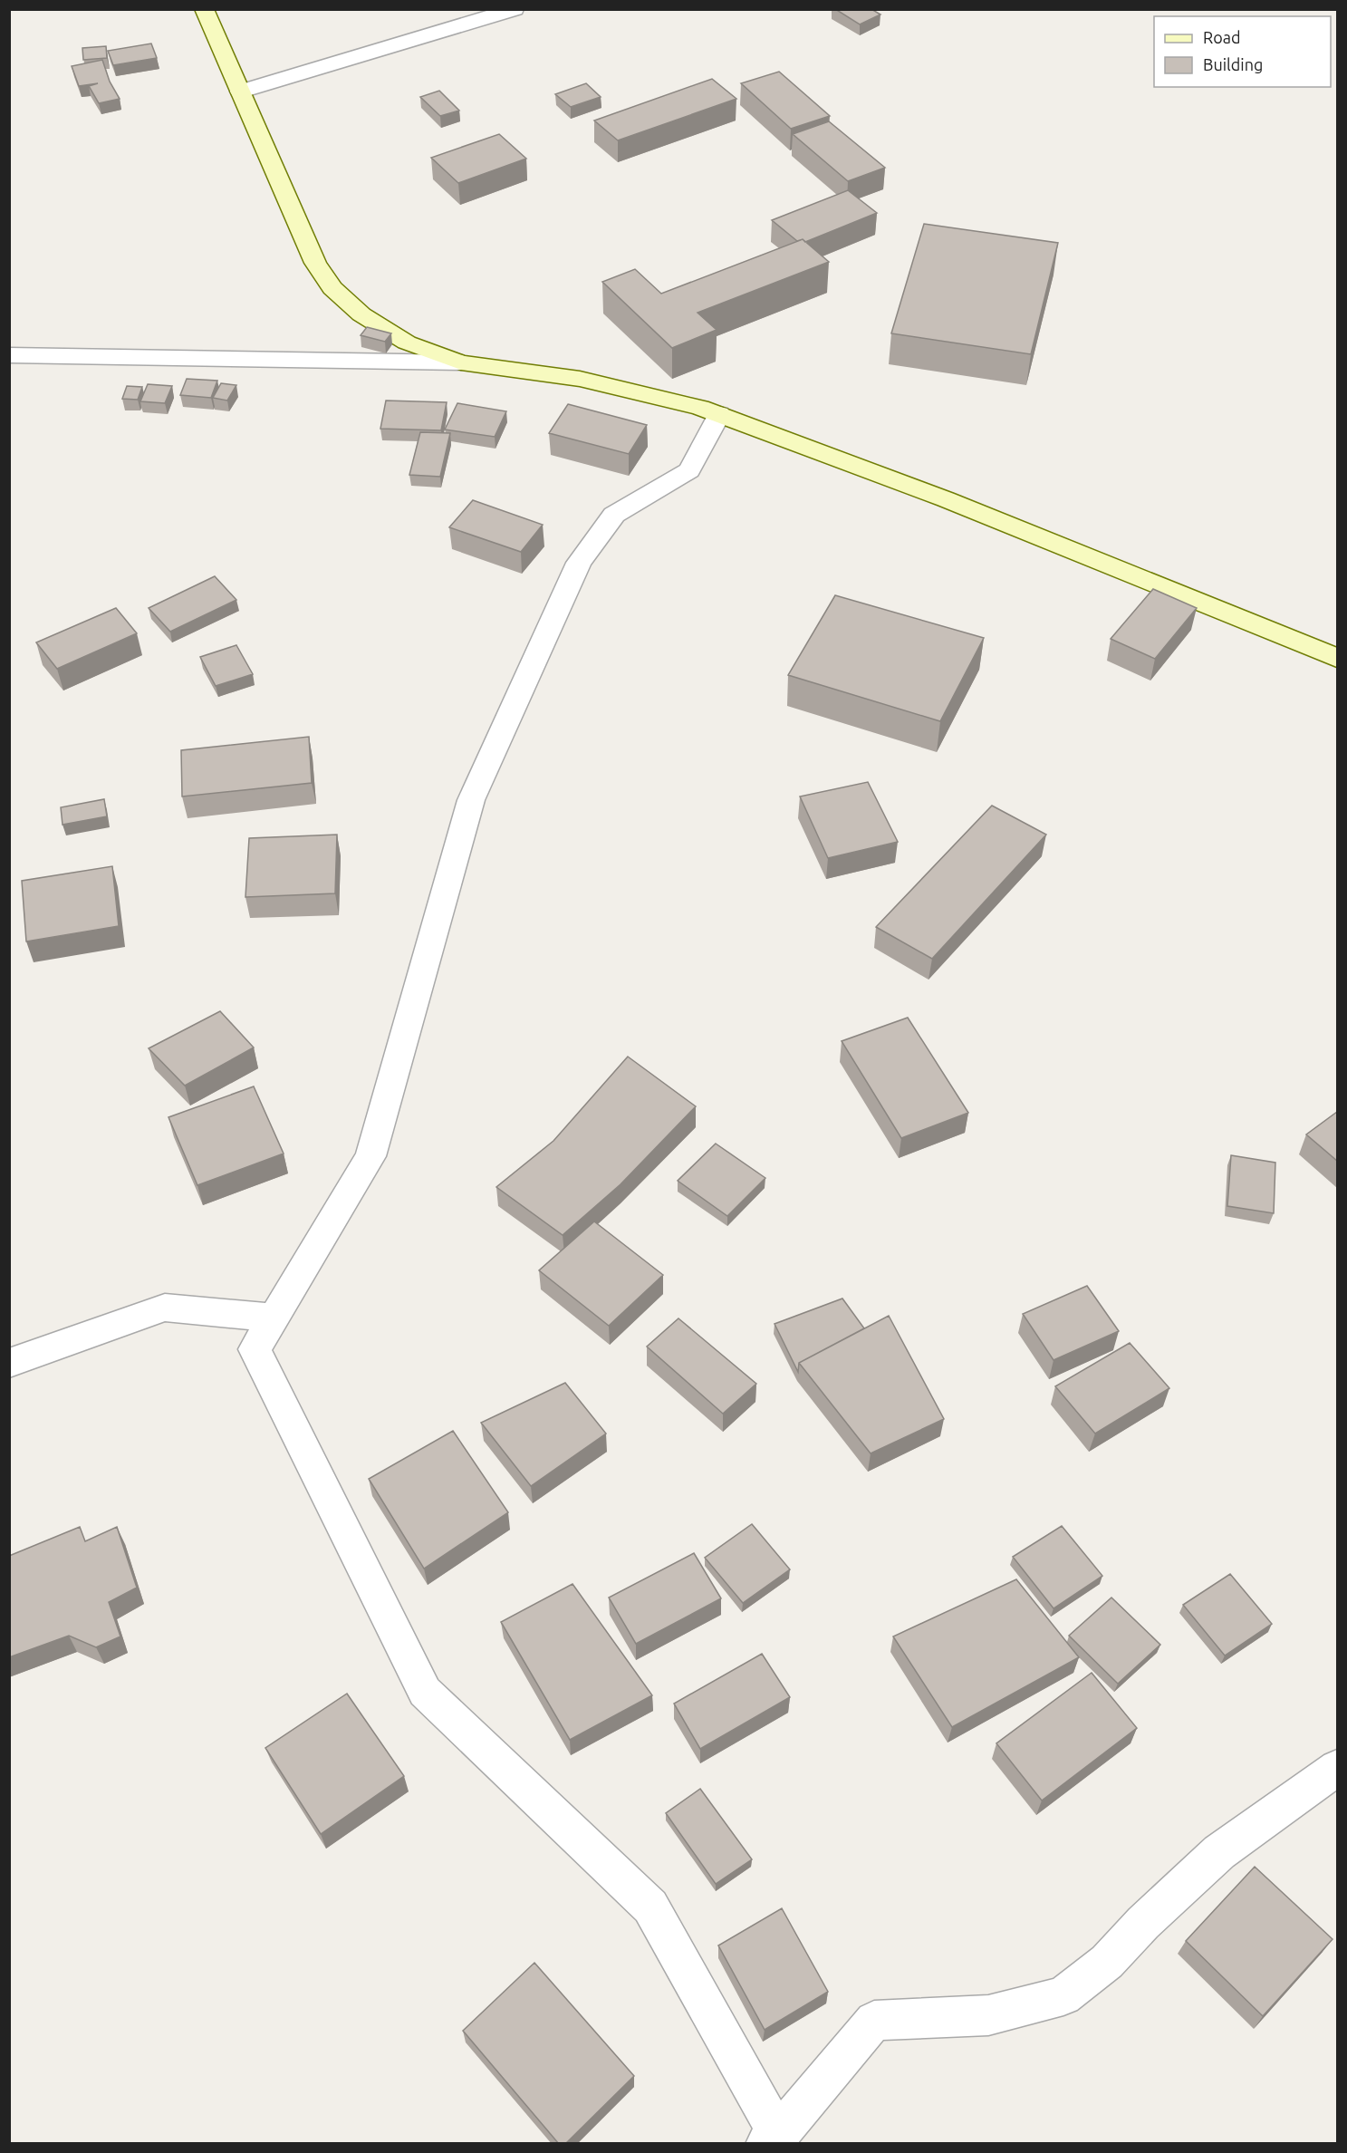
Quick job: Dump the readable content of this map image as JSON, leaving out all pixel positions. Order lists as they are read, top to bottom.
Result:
{
  "legend": ["Road", "Building"]
}
